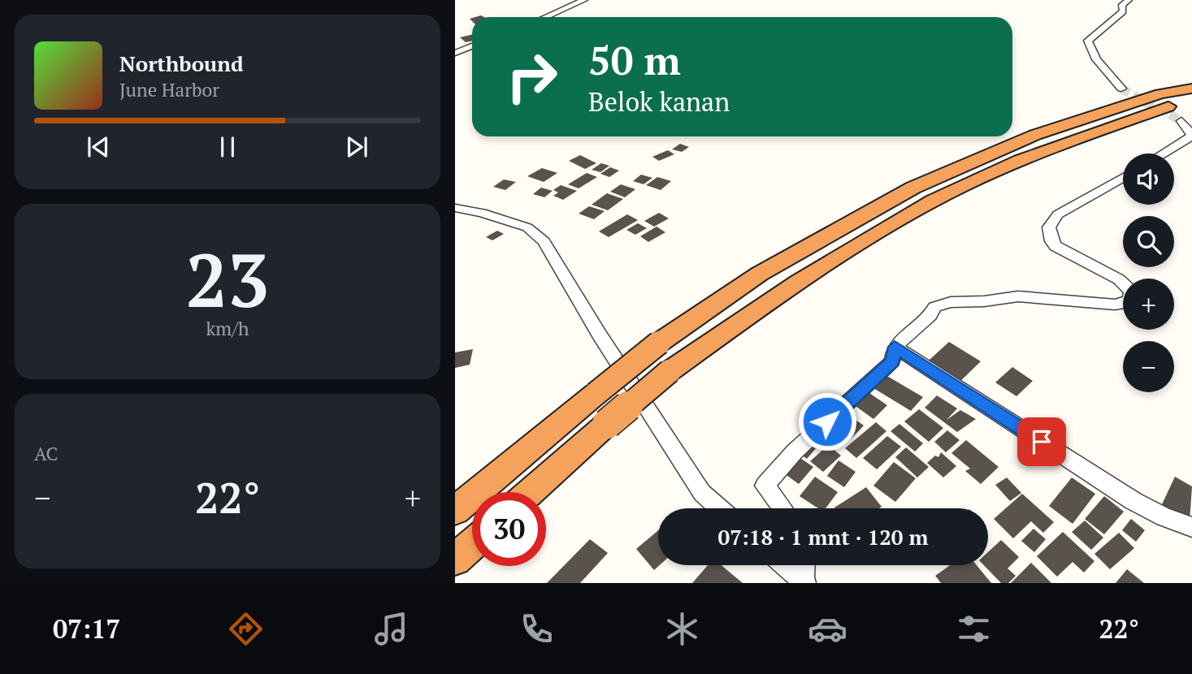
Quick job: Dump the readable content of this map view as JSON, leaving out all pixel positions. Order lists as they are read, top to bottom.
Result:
{
  "page": {
    "turn": ["50 m", "Belok kanan"],
    "song": ["Northbound", "June Harbor"],
    "map_buttons": ["+", "−"],
    "tile": [
      ["23", "km/h"],
      "AC"
    ],
    "heat": ["−", "22°", "+"],
    "limit": "30",
    "trip": "07:18 · 1 mnt · 120 m",
    "tabs": ["07:17", "22°"]
  }
}
